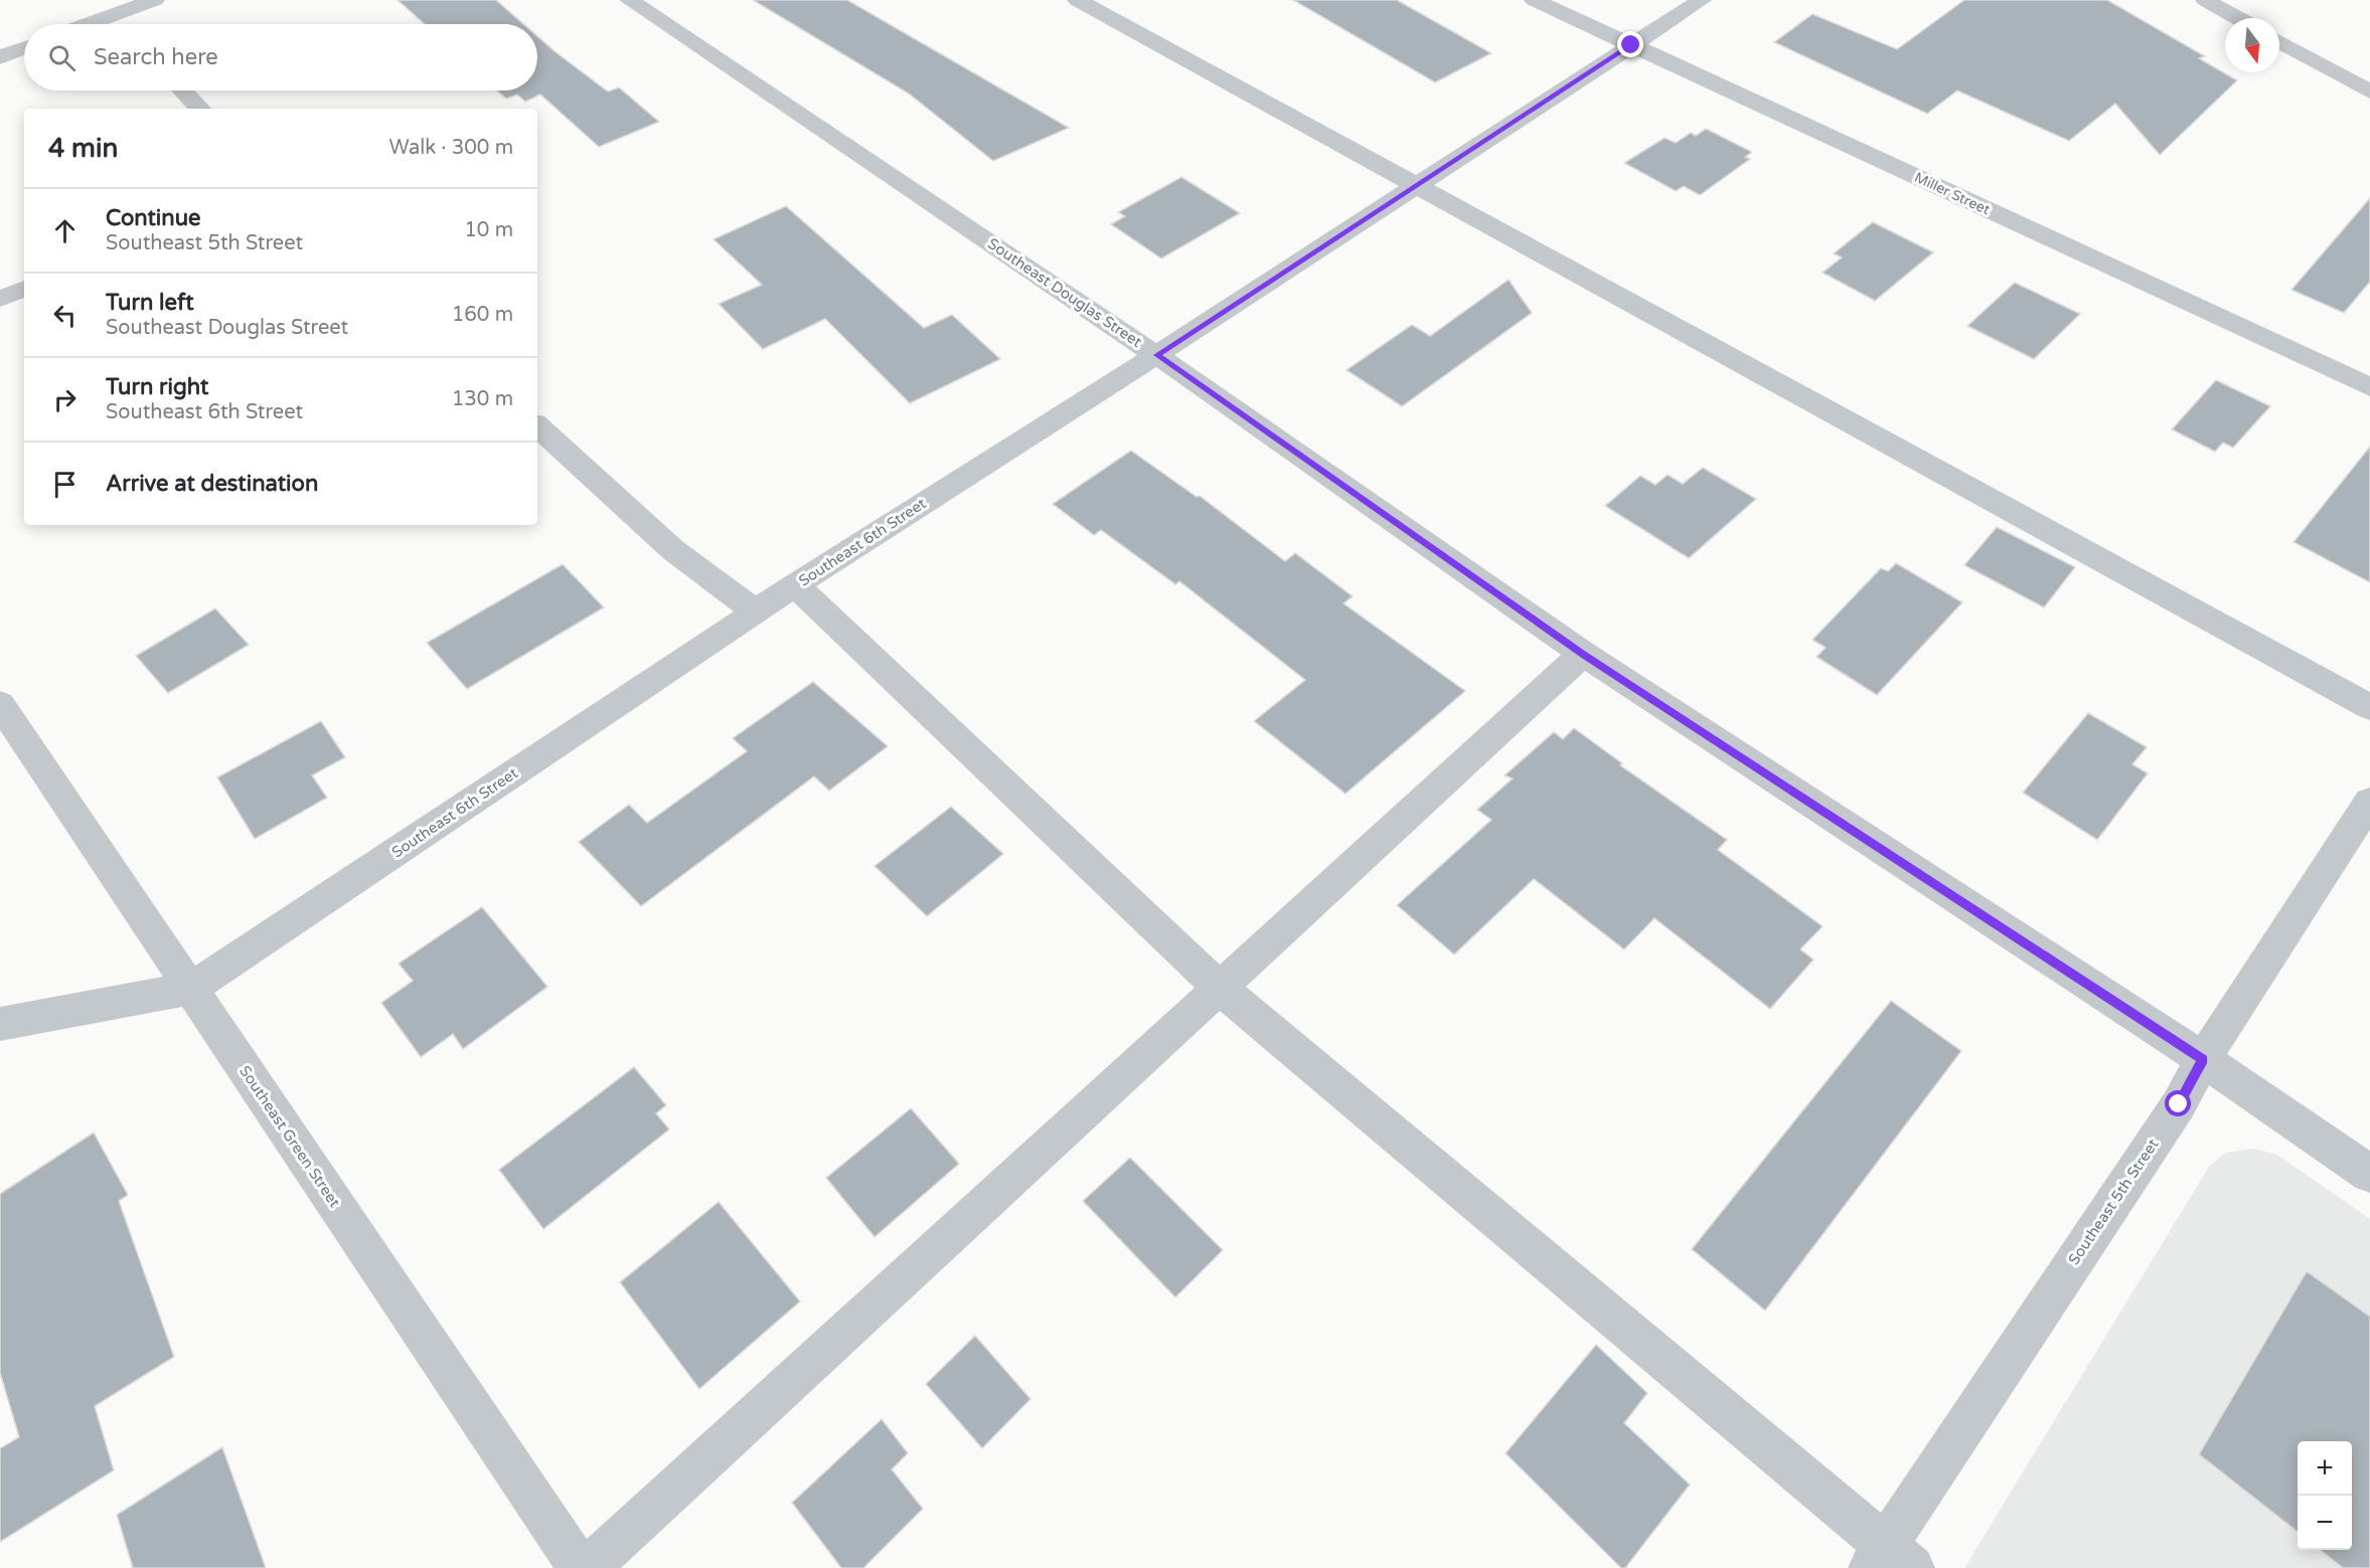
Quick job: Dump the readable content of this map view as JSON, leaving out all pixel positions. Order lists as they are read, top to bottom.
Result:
{
  "streets": {
    "street": [
      "Miller Street",
      "Southeast Douglas Street",
      "Southeast 6th Street",
      "Southeast Green Street",
      "Southeast 5th Street"
    ]
  },
  "crossings": [
    ["Miller Street", "Southeast 6th Street"],
    ["Southeast Douglas Street", "Southeast 6th Street"],
    ["Southeast Douglas Street", "Southeast 5th Street"],
    ["Southeast 6th Street", "Southeast Green Street"]
  ],
  "north": "bottom",
  "page": {
    "search": "Search here",
    "heading": ["4 min", "Walk · 300 m"],
    "list": [
      ["Continue", "Southeast 5th Street", "10 m"],
      ["Turn left", "Southeast Douglas Street", "160 m"],
      ["Turn right", "Southeast 6th Street", "130 m"],
      "Arrive at destination"
    ],
    "map_buttons": ["+", "−"]
  }
}
